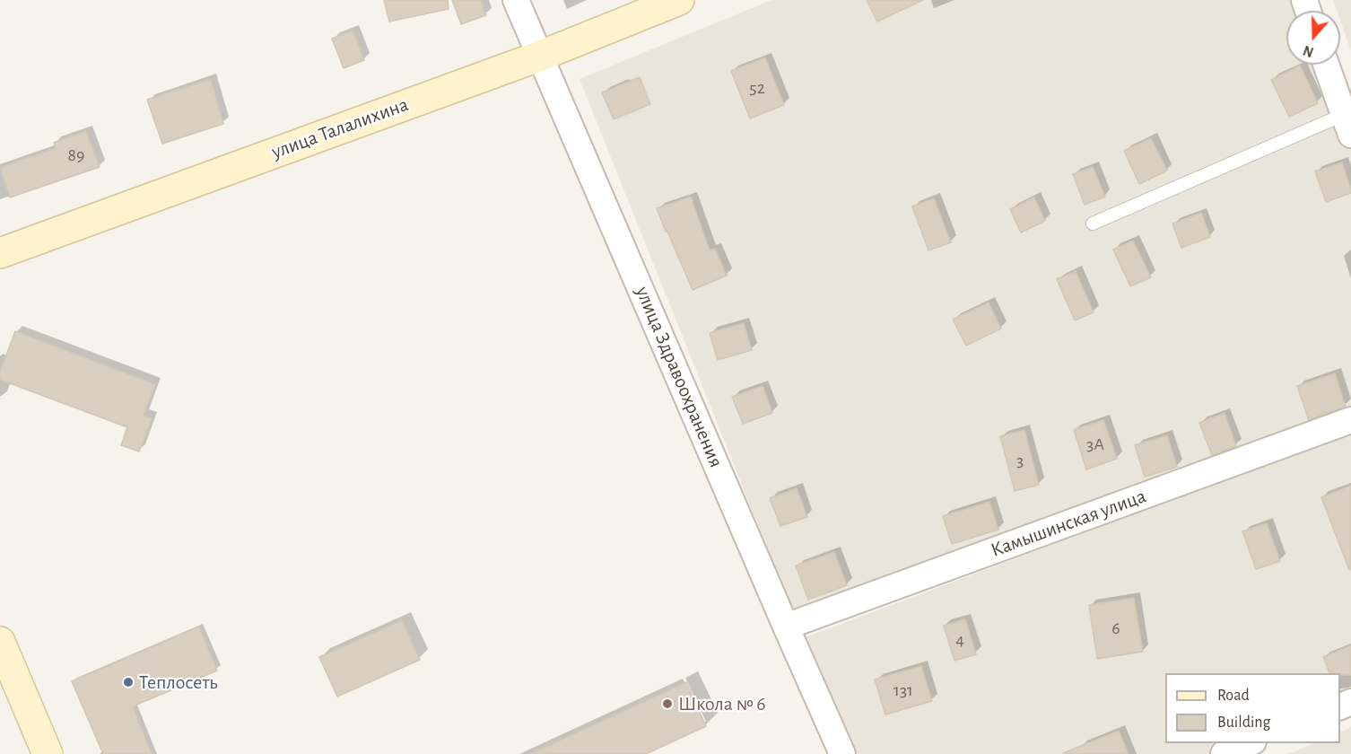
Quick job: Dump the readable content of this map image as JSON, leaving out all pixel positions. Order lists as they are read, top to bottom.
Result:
{
  "streets": {
    "street": ["улица Талалихина", "улица Здравоохранения", "Камышинская улица"]
  },
  "crossings": [
    ["улица Талалихина", "улица Здравоохранения"],
    ["улица Здравоохранения", "Камышинская улица"]
  ],
  "places": ["Теплосеть", "Школа № 6"],
  "house_numbers": [
    "52",
    "89",
    "3А",
    "3",
    "6",
    "4",
    "131"
  ],
  "legend": ["Road", "Building"],
  "north": "bottom"
}
